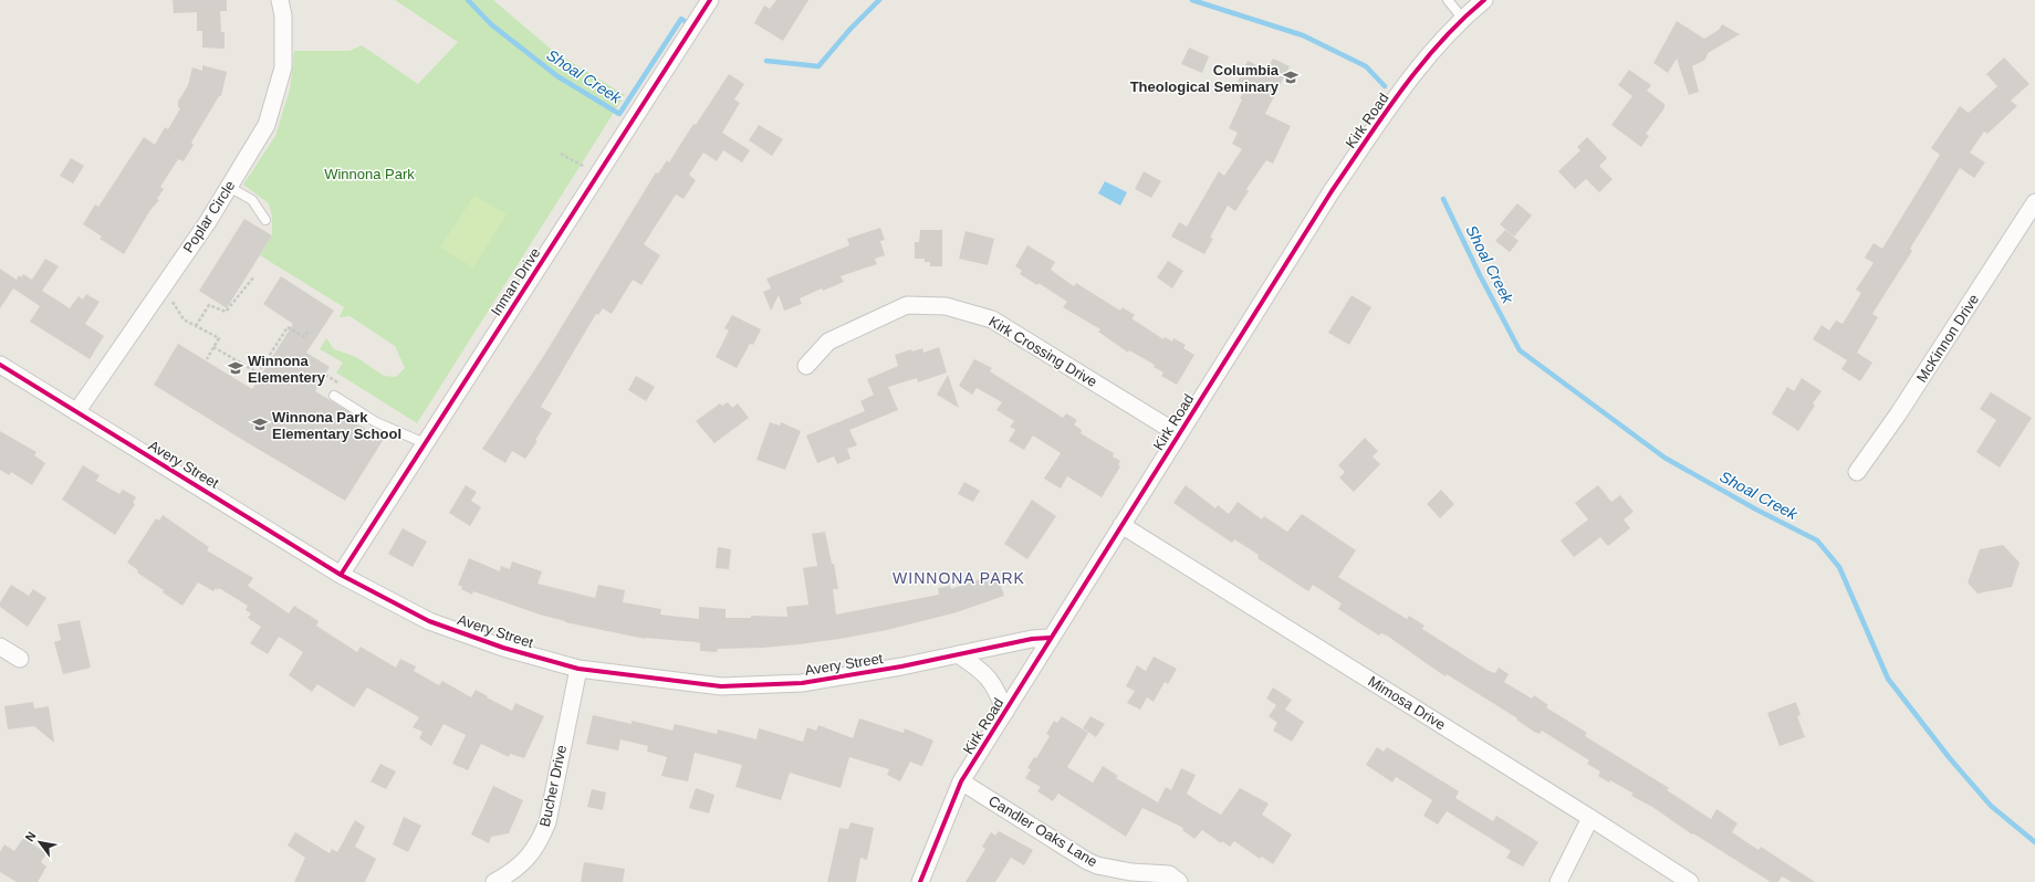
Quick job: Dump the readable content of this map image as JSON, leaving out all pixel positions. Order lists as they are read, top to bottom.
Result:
{
  "streets": {
    "street": [
      "Kirk Road",
      "Poplar Circle",
      "Inman Drive",
      "McKinnon Drive",
      "Kirk Crossing Drive",
      "Avery Street",
      "Mimosa Drive",
      "Bucher Drive",
      "Candler Oaks Lane"
    ]
  },
  "crossings": [
    ["Kirk Road", "Kirk Crossing Drive"],
    ["Kirk Road", "Avery Street"],
    ["Kirk Road", "Mimosa Drive"],
    ["Kirk Road", "Candler Oaks Lane"],
    ["Poplar Circle", "Avery Street"],
    ["Inman Drive", "Avery Street"],
    ["Avery Street", "Bucher Drive"]
  ],
  "districts": ["WINNONA PARK"],
  "water": ["Shoal Creek"],
  "parks": ["Winnona Park"],
  "places": {
    "school or university": ["Columbia Theological Seminary", "Winnona Elementery", "Winnona Park Elementary School"]
  },
  "north": "top left"
}
